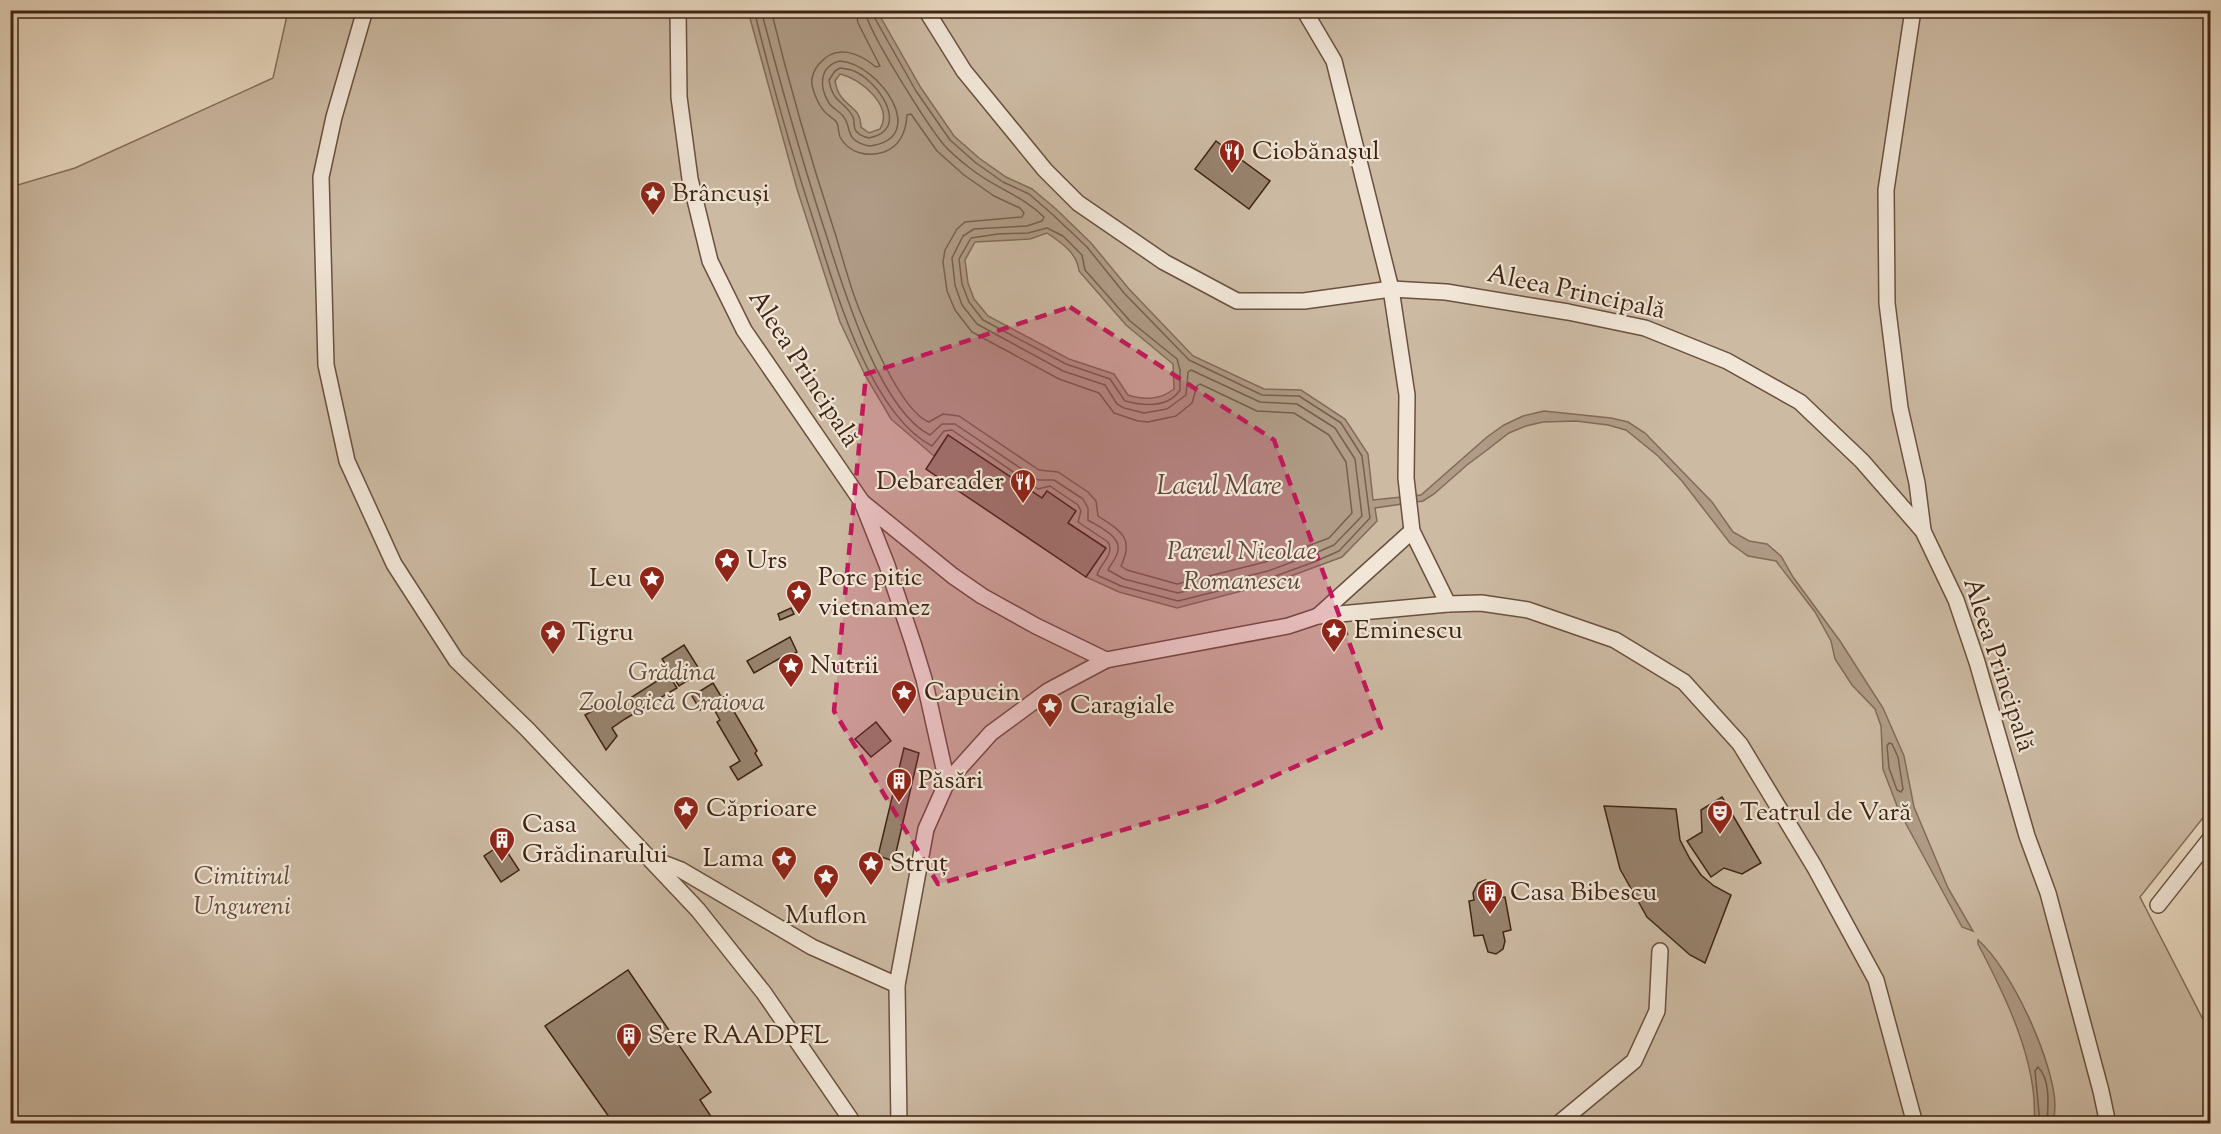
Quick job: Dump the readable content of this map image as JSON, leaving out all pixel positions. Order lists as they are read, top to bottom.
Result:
{
  "streets": {
    "street": ["Aleea Principală"]
  },
  "water": ["Lacul Mare"],
  "parks": ["Parcul Nicolae Romanescu", "Grădina Zoologică Craiova", "Cimitirul Ungureni"],
  "places": {
    "restaurant": ["Ciobănașul", "Debarcader"],
    "place": [
      "Brâncuși",
      "Urs",
      "Leu",
      "Porc pitic vietnamez",
      "Eminescu",
      "Tigru",
      "Nutrii",
      "Capucin",
      "Caragiale",
      "Căprioare",
      "Lama",
      "Struț",
      "Muflon"
    ],
    "building": [
      "Păsări",
      "Casa Grădinarului",
      "Casa Bibescu",
      "Sere RAADPFL"
    ],
    "theatre": ["Teatrul de Vară"]
  }
}
